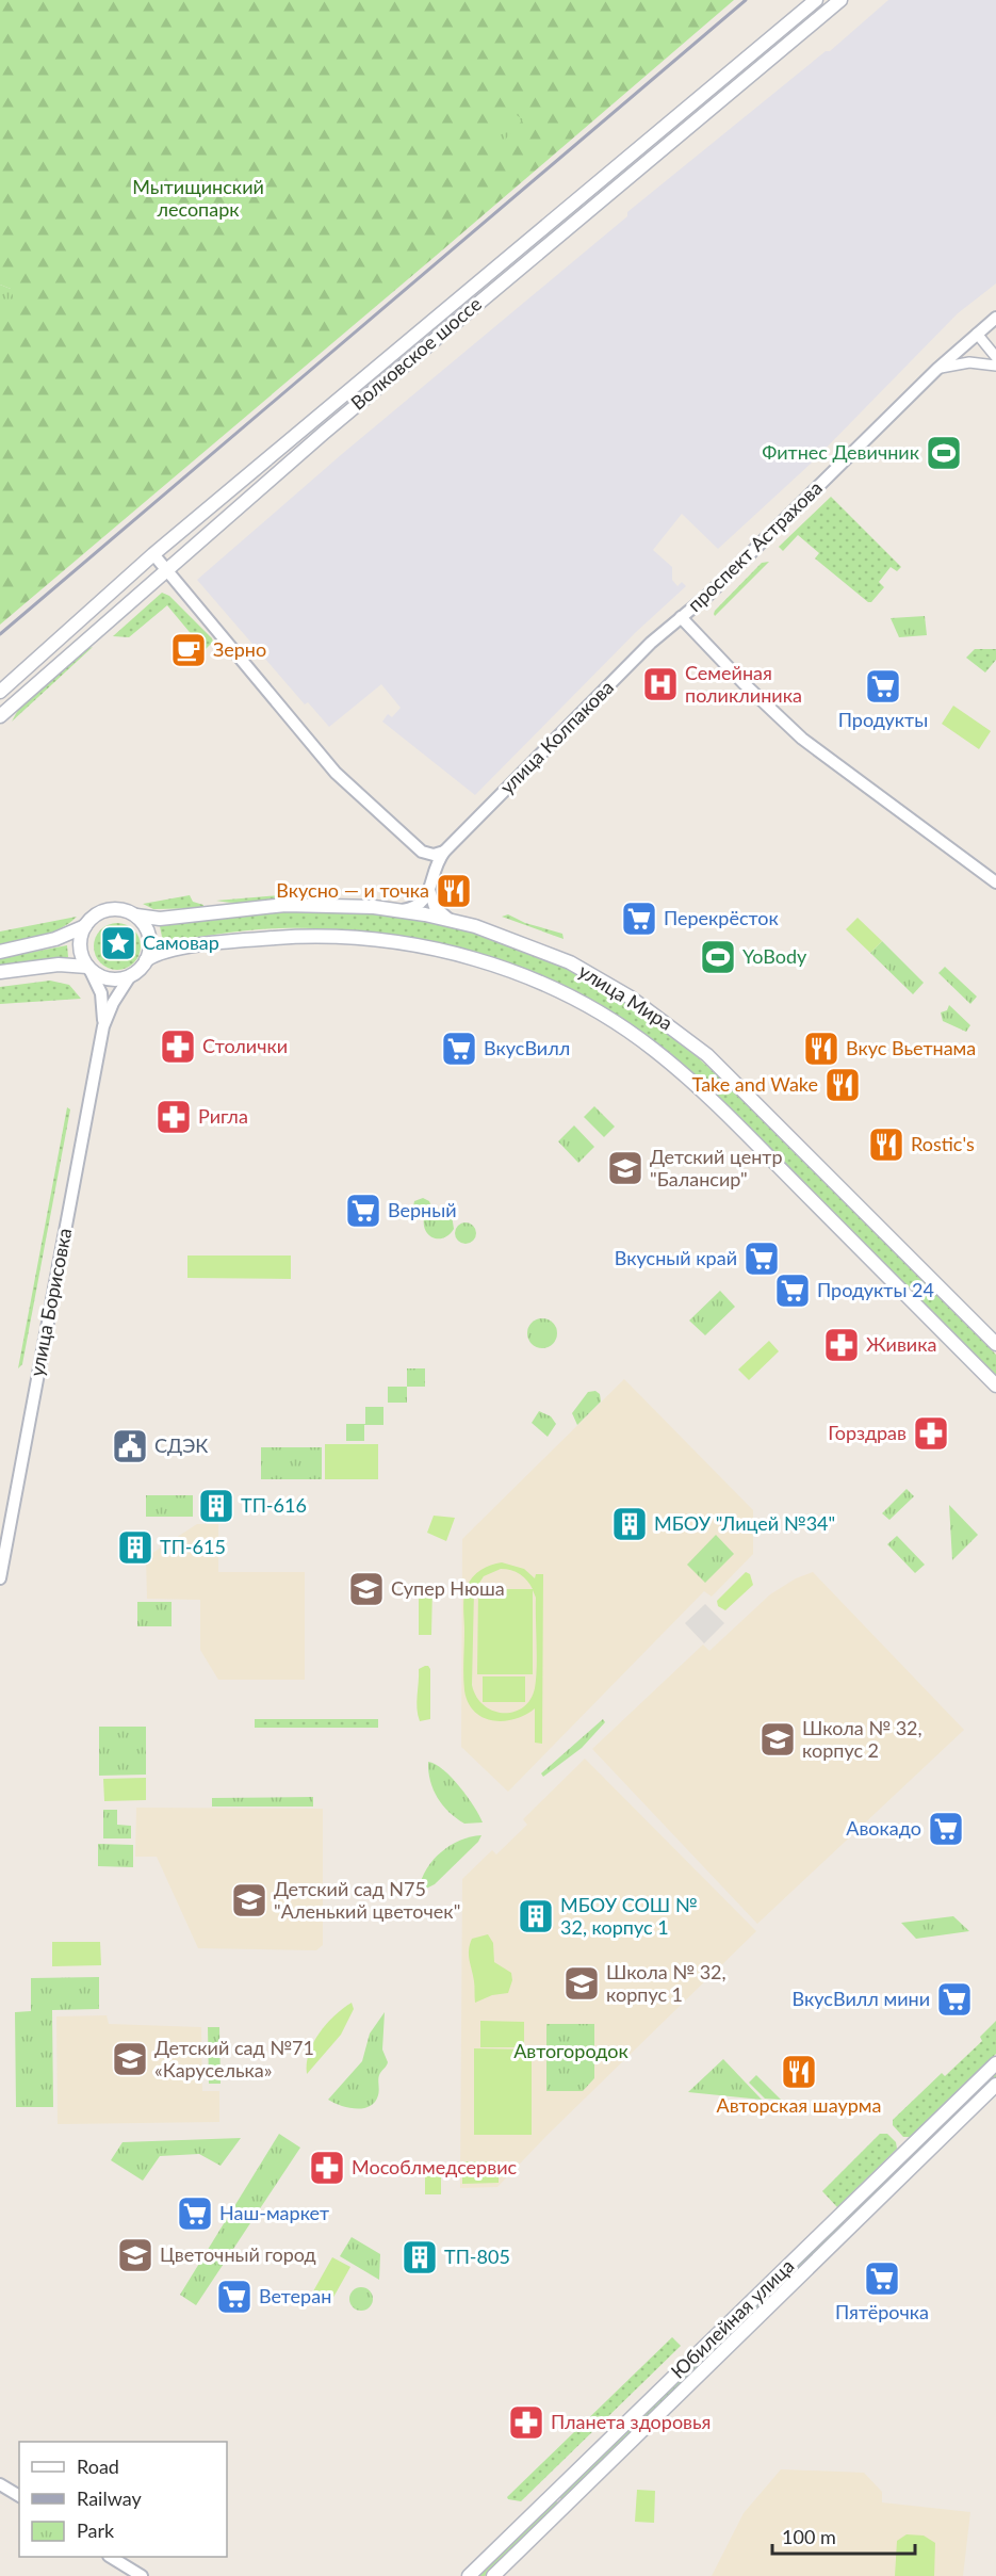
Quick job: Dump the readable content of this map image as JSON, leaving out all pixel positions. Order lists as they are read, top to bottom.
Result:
{
  "streets": {
    "main road": ["Волковское шоссе", "улица Мира", "Юбилейная улица"],
    "street": ["проспект Астрахова", "улица Колпакова", "улица Борисовка"]
  },
  "crossings": [
    ["проспект Астрахова", "улица Колпакова"],
    ["улица Мира", "улица Борисовка"]
  ],
  "parks": ["Мытищинский лесопарк", "Автогородок"],
  "places": {
    "sports": ["Фитнес Девичник", "YoBody"],
    "cafe": ["Зерно"],
    "hospital": ["Семейная поликлиника"],
    "supermarket": [
      "Продукты",
      "Перекрёсток",
      "ВкусВилл",
      "Верный",
      "Вкусный край",
      "Продукты 24",
      "Авокадо",
      "ВкусВилл мини",
      "Наш-маркет",
      "Пятёрочка",
      "Ветеран"
    ],
    "restaurant": [
      "Вкусно — и точка",
      "Вкус Вьетнама",
      "Take and Wake",
      "Rostic's",
      "Авторская шаурма"
    ],
    "place": ["Самовар"],
    "pharmacy": [
      "Столички",
      "Ригла",
      "Живика",
      "Горздрав",
      "Мособлмедсервис",
      "Планета здоровья"
    ],
    "school or university": [
      "Детский центр \"Балансир\"",
      "Супер Нюша",
      "Школа № 32, корпус 2",
      "Детский сад N75 \"Аленький цветочек\"",
      "Школа № 32, корпус 1",
      "Детский сад №71 «Каруселька»",
      "Цветочный город"
    ],
    "public building": ["СДЭК"],
    "building": [
      "ТП-616",
      "МБОУ \"Лицей №34\"",
      "ТП-615",
      "МБОУ СОШ № 32, корпус 1",
      "ТП-805"
    ]
  },
  "legend": ["Road", "Railway", "Park"],
  "scale_bar": "100 m"
}
